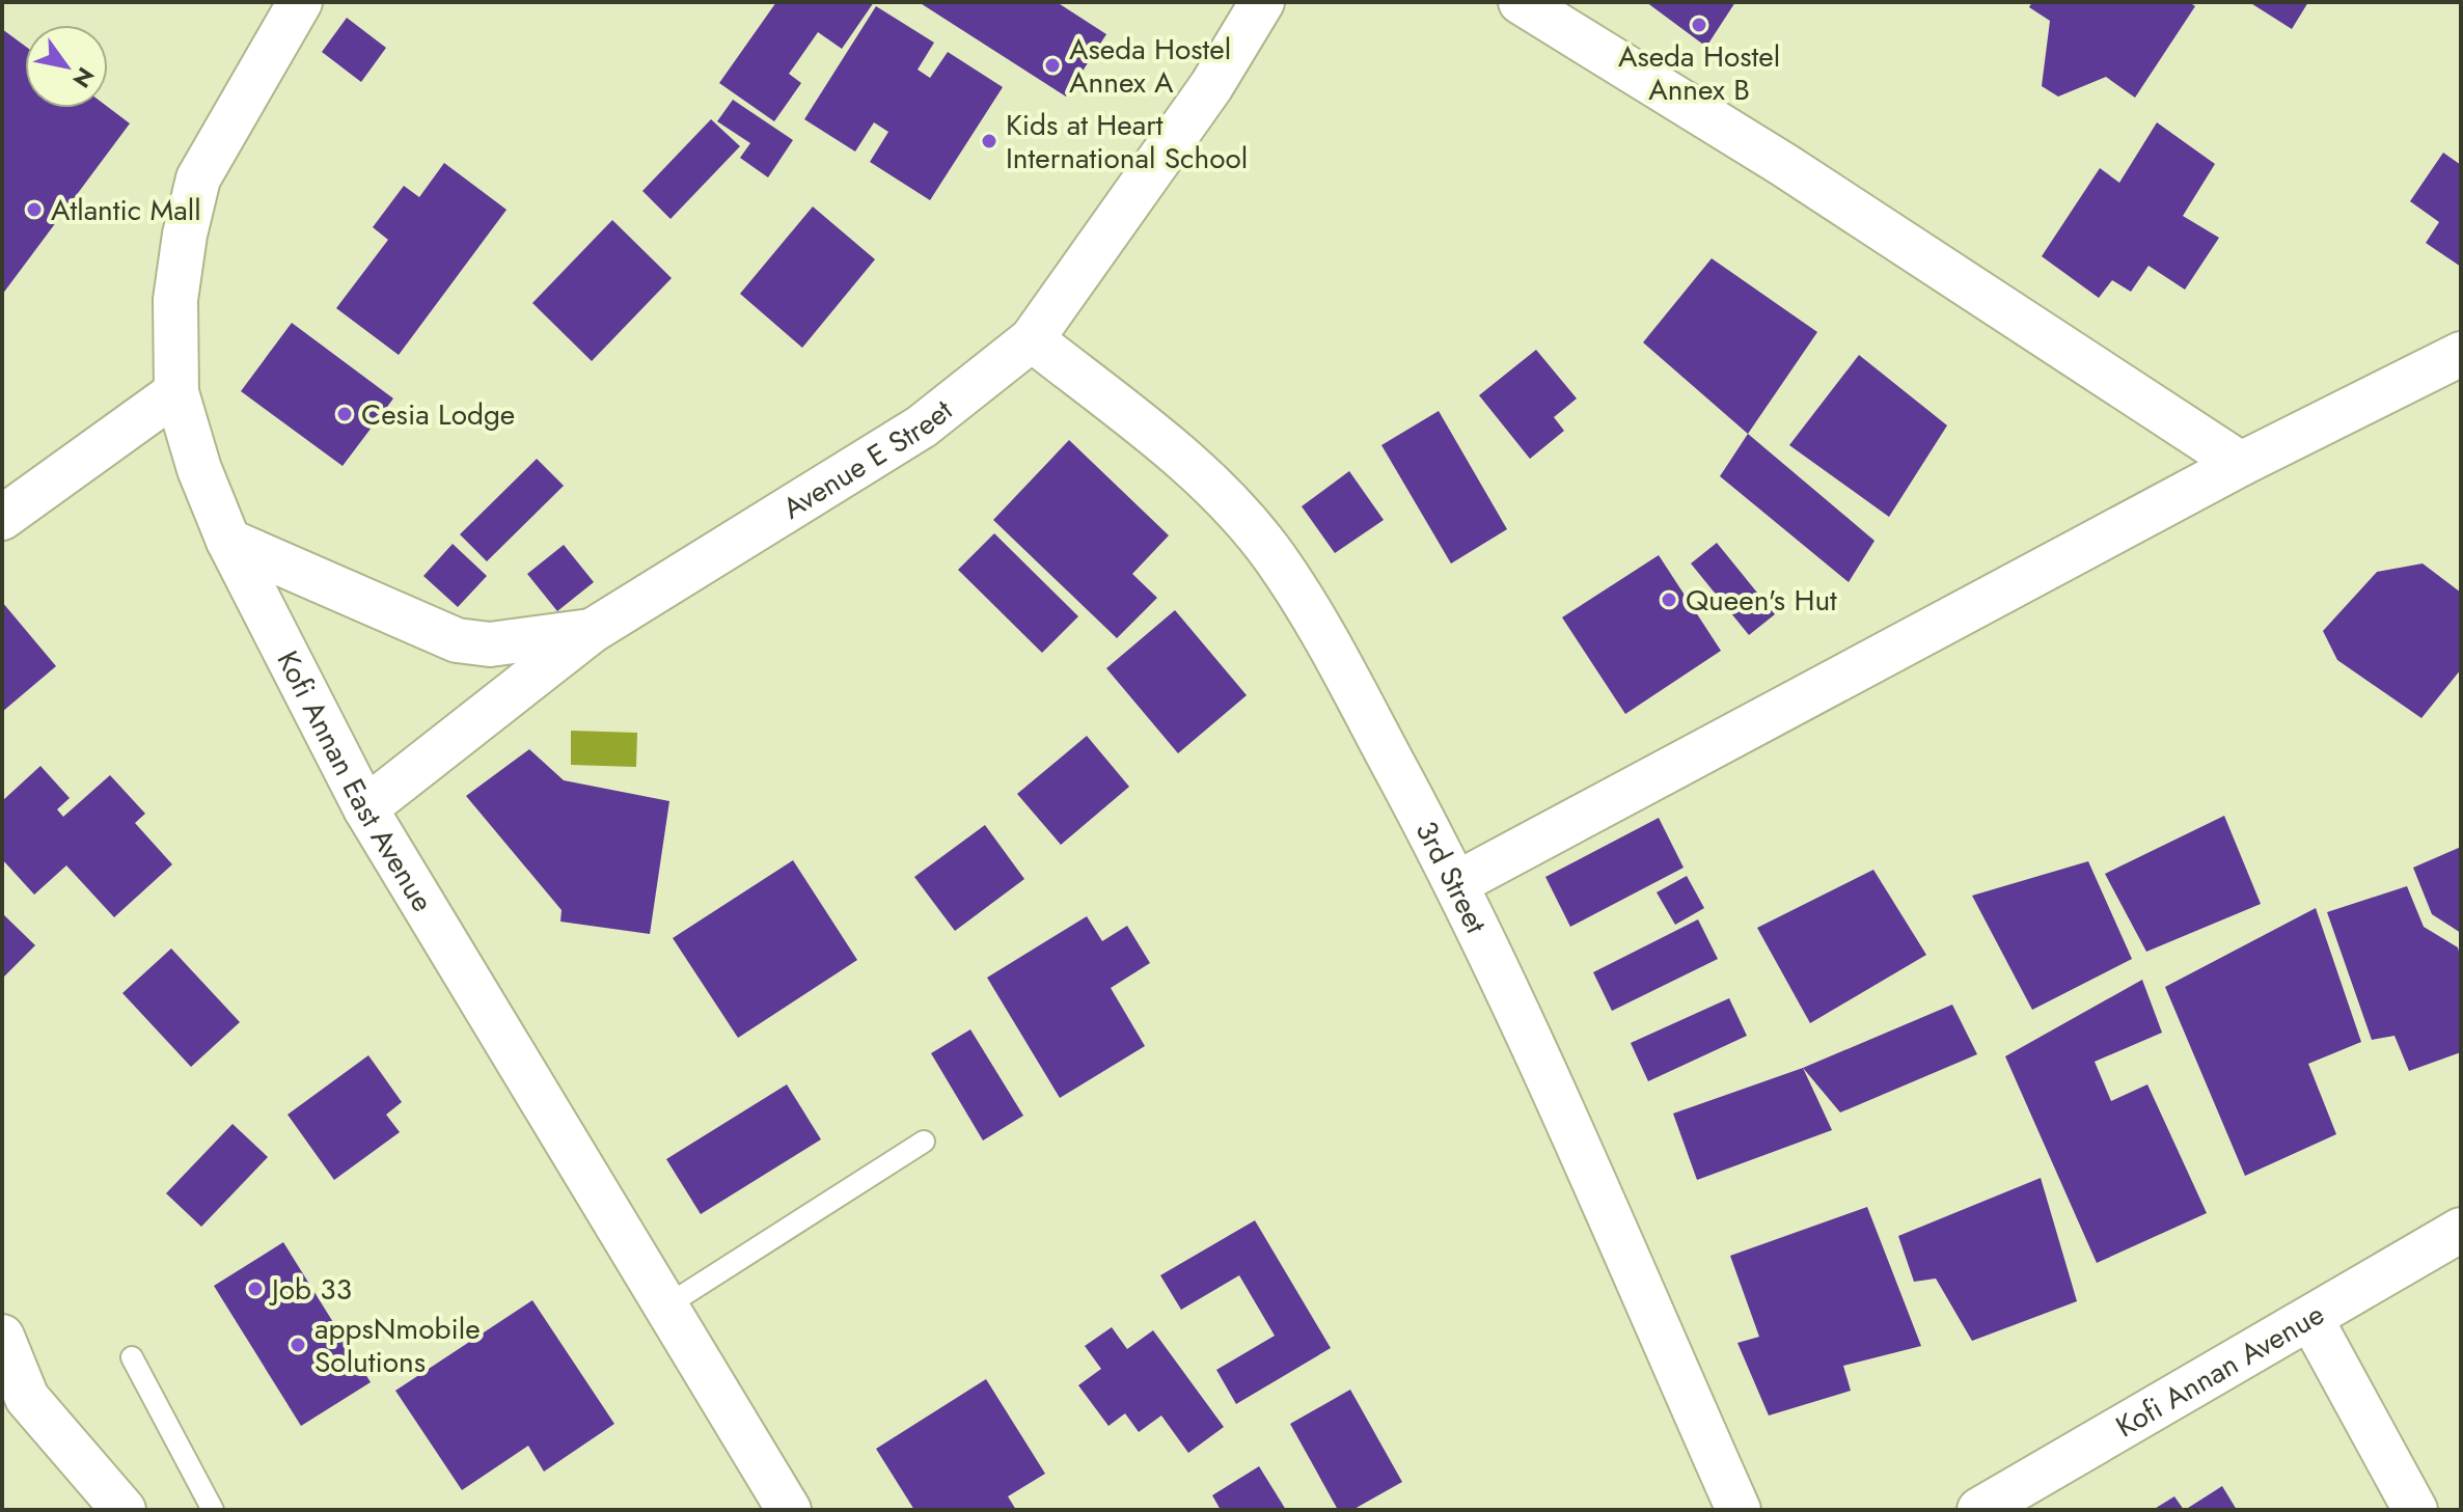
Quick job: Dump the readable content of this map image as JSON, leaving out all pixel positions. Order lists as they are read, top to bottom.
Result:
{
  "streets": {
    "street": [
      "Avenue E Street",
      "Kofi Annan East Avenue",
      "3rd Street",
      "Kofi Annan Avenue"
    ]
  },
  "crossings": [
    ["Avenue E Street", "Kofi Annan East Avenue"],
    ["Avenue E Street", "3rd Street"]
  ],
  "places": [
    "Aseda Hostel Annex B",
    "Aseda Hostel Annex A",
    "Kids at Heart International School",
    "Atlantic Mall",
    "Cesia Lodge",
    "Queen's Hut",
    "Job 33",
    "appsNmobile Solutions"
  ],
  "north": "bottom right"
}
